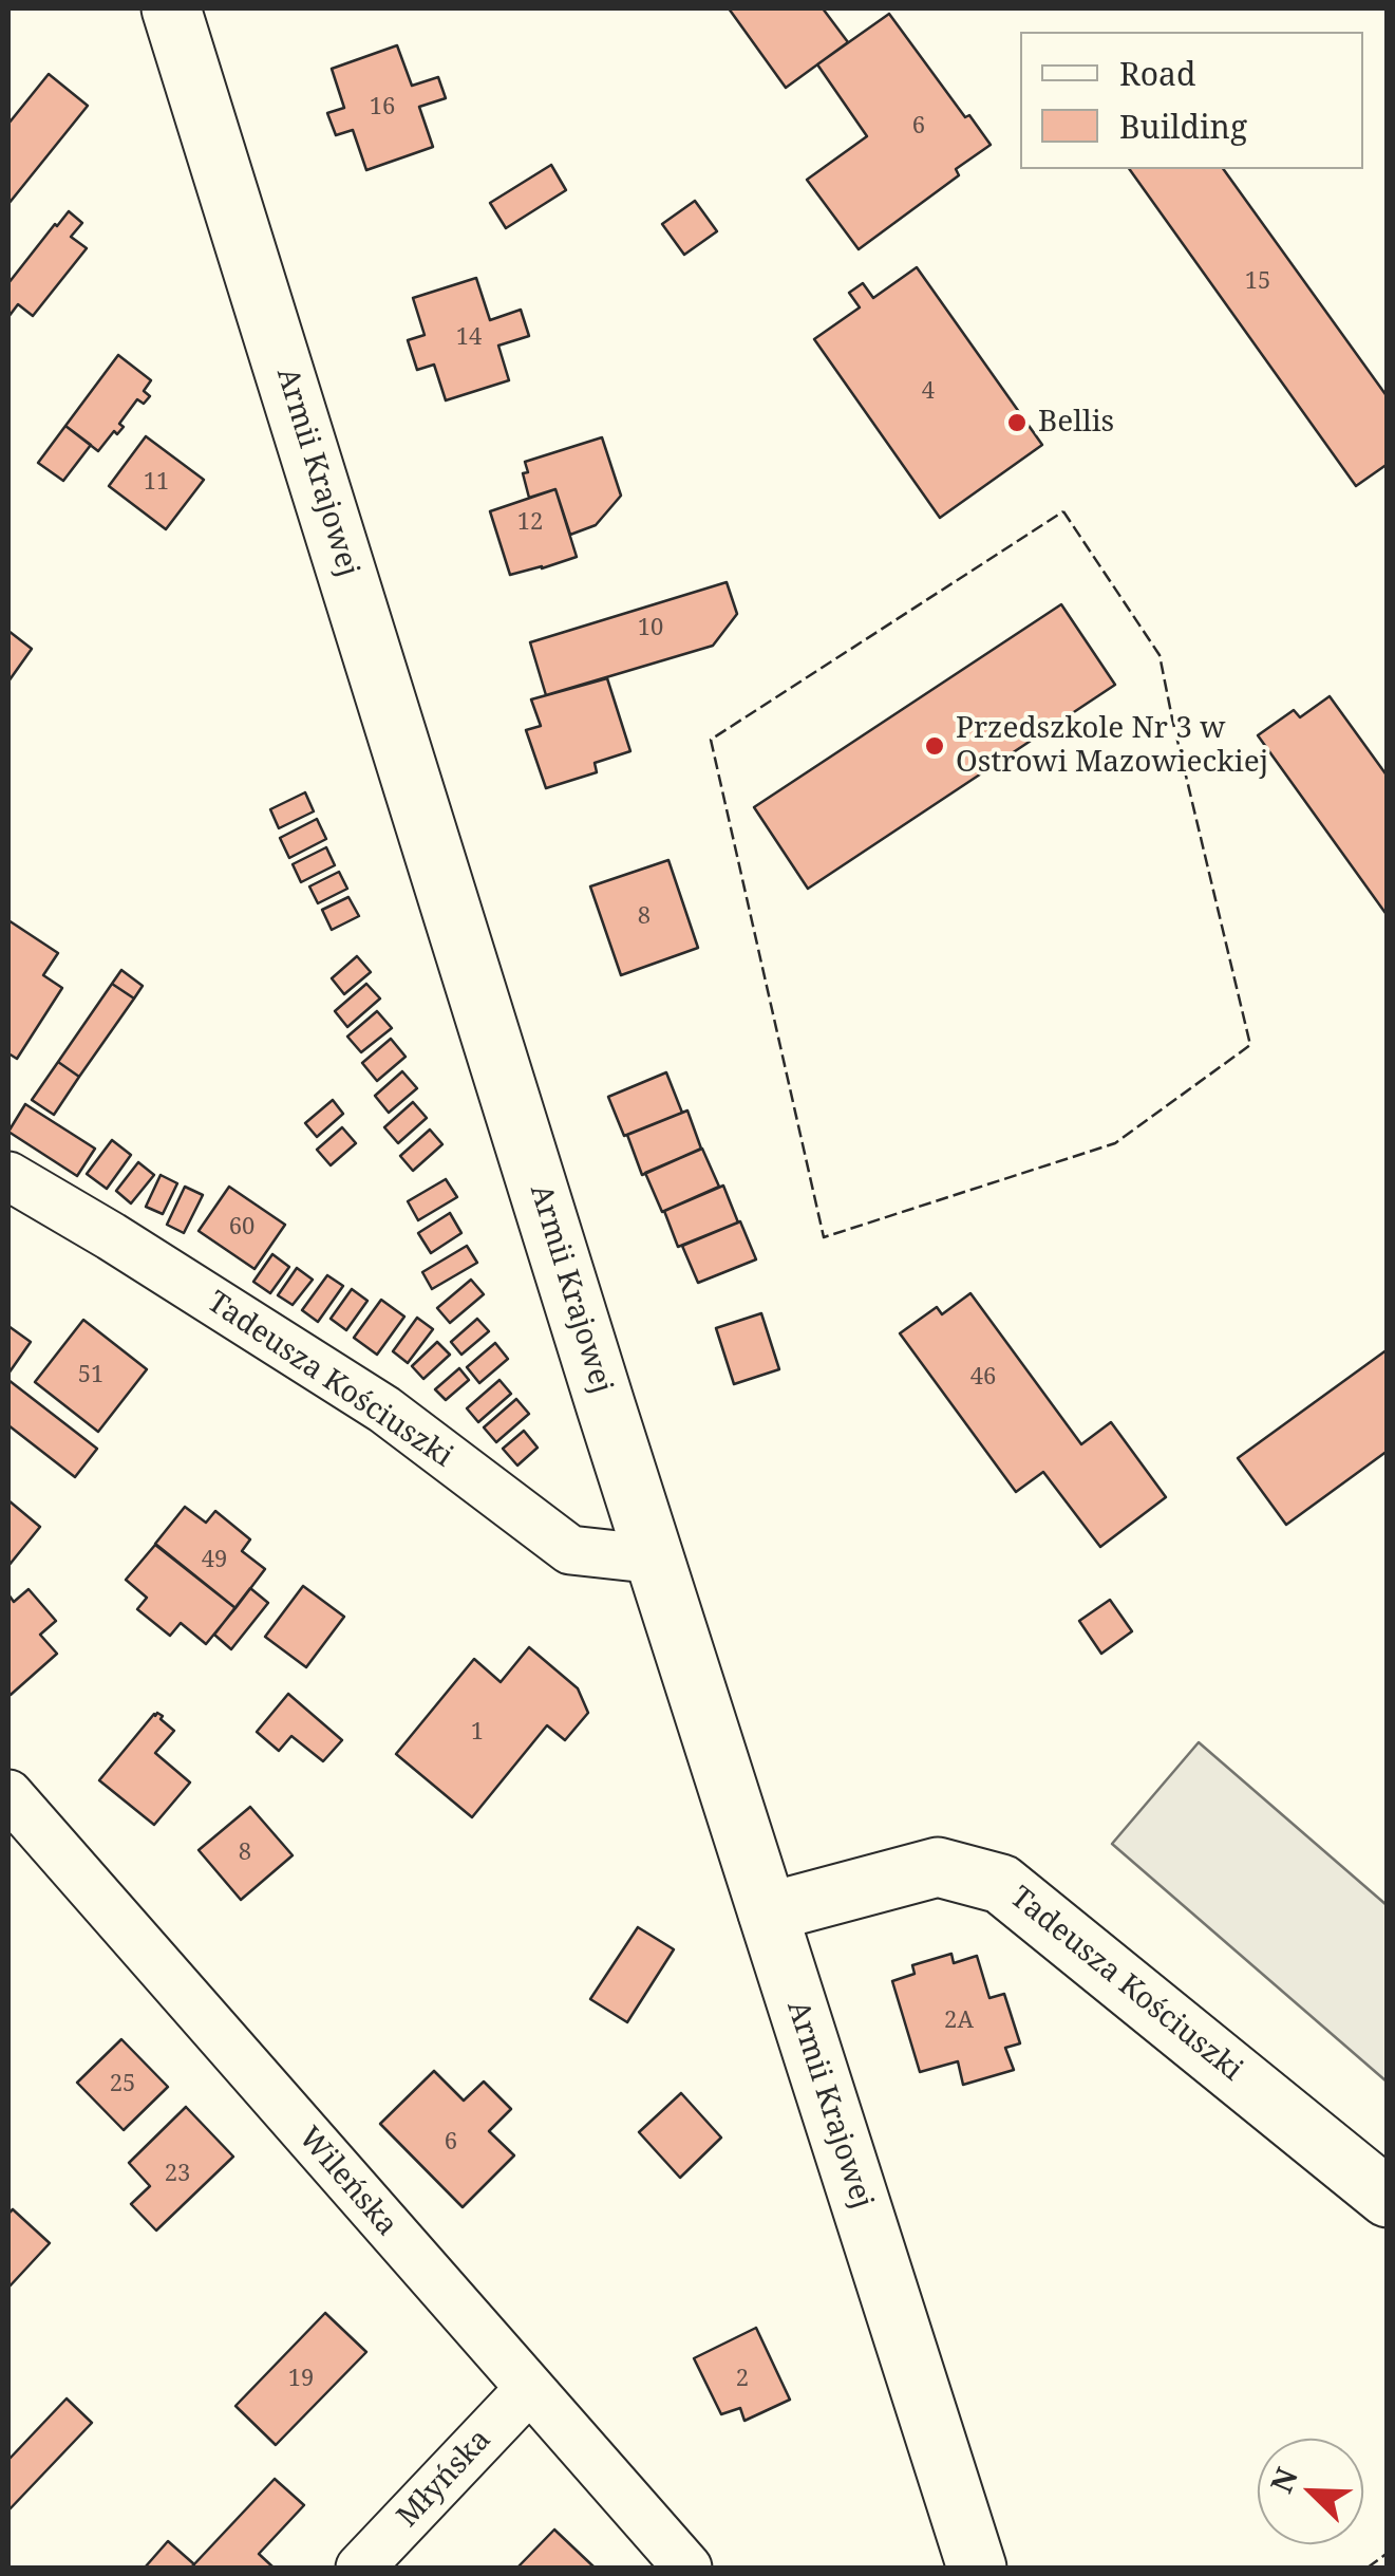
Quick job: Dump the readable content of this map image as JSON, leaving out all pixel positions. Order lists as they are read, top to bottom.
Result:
{
  "streets": {
    "main road": ["Armii Krajowej", "Tadeusza Kościuszki"],
    "street": ["Wileńska", "Młyńska"]
  },
  "crossings": [
    ["Armii Krajowej", "Tadeusza Kościuszki"],
    ["Wileńska", "Młyńska"]
  ],
  "places": ["Bellis", "Przedszkole Nr 3 w Ostrowi Mazowieckiej"],
  "house_numbers": [
    "16",
    "6",
    "15",
    "14",
    "4",
    "11",
    "12",
    "10",
    "8",
    "60",
    "51",
    "46",
    "49",
    "1",
    "8",
    "2A",
    "25",
    "6",
    "23",
    "19",
    "2"
  ],
  "legend": ["Road", "Building"],
  "north": "top left"
}
